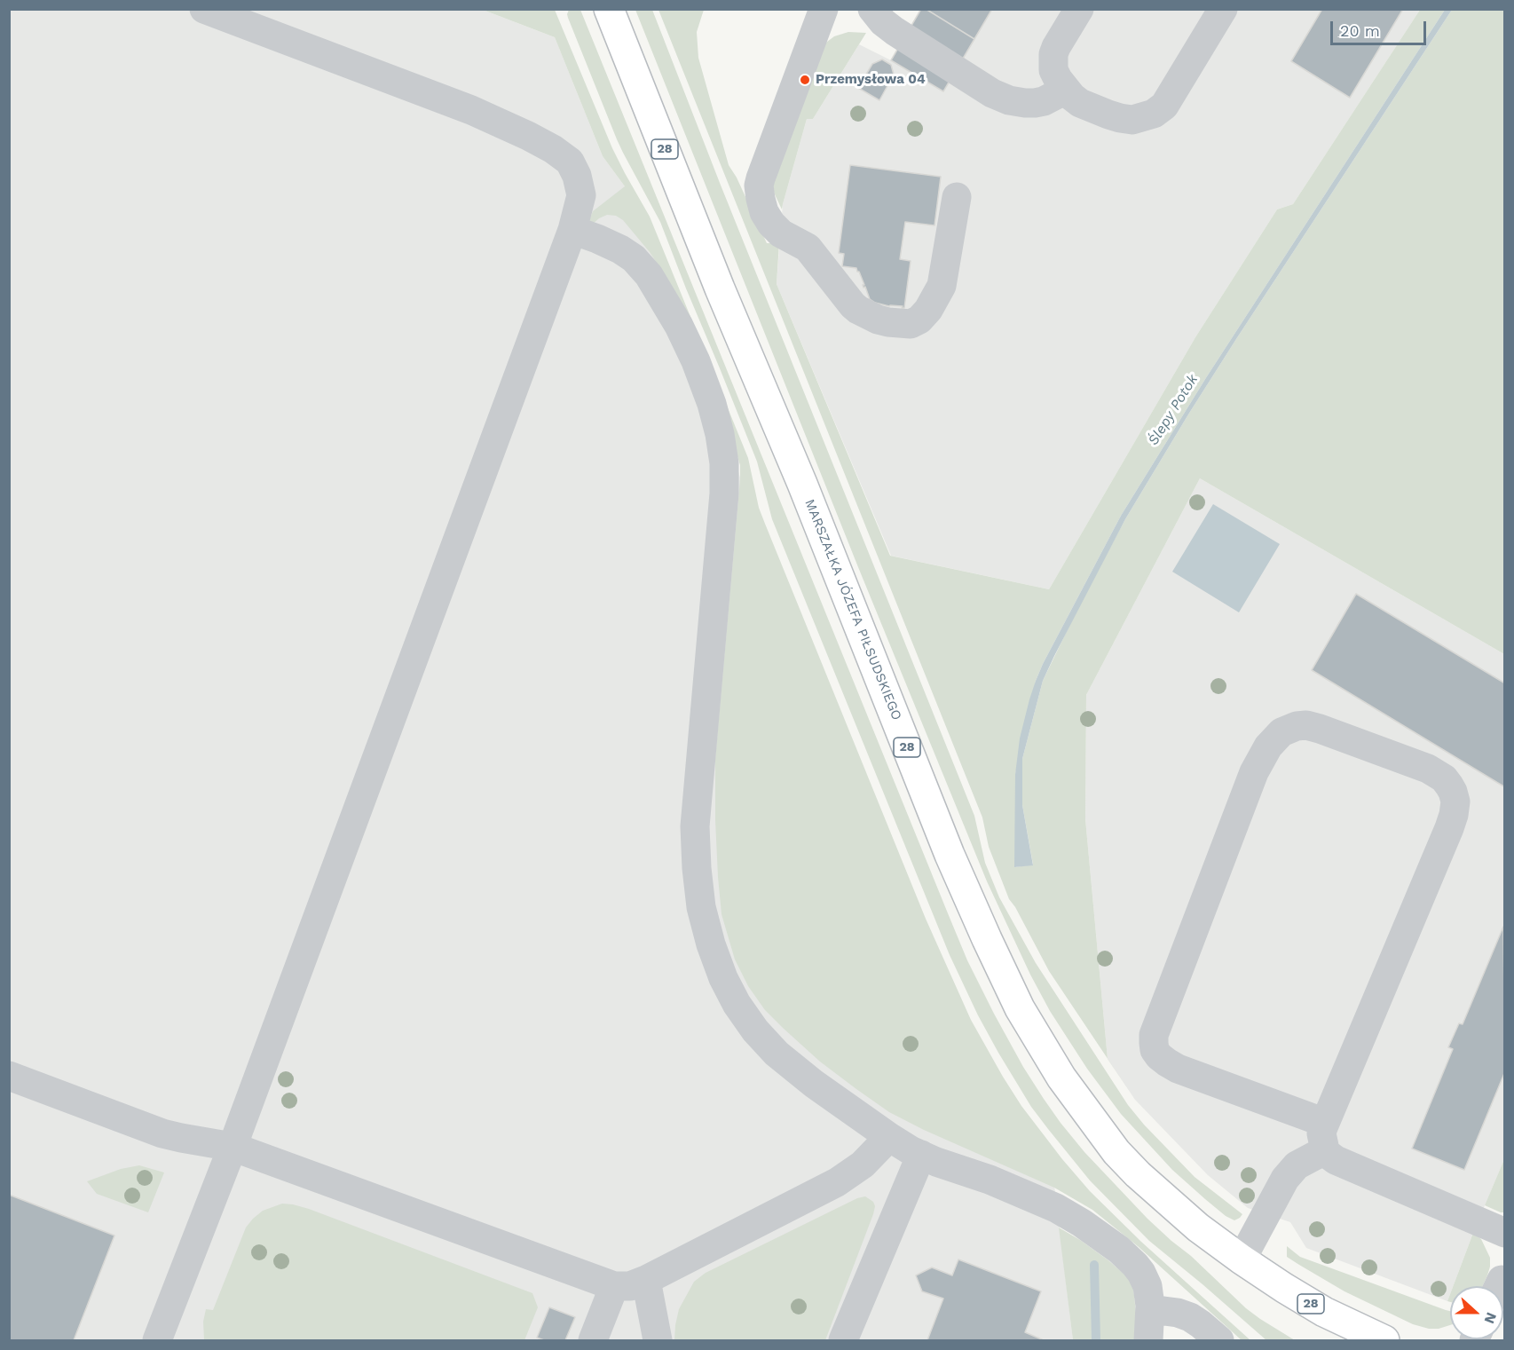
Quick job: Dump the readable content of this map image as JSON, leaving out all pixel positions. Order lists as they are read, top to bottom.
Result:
{
  "streets": {
    "main road": ["28", "MARSZAŁKA JÓZEFA PIŁSUDSKIEGO"]
  },
  "water": ["Ślepy Potok"],
  "places": ["Przemysłowa 04"],
  "scale_bar": "20 m",
  "north": "right"
}
